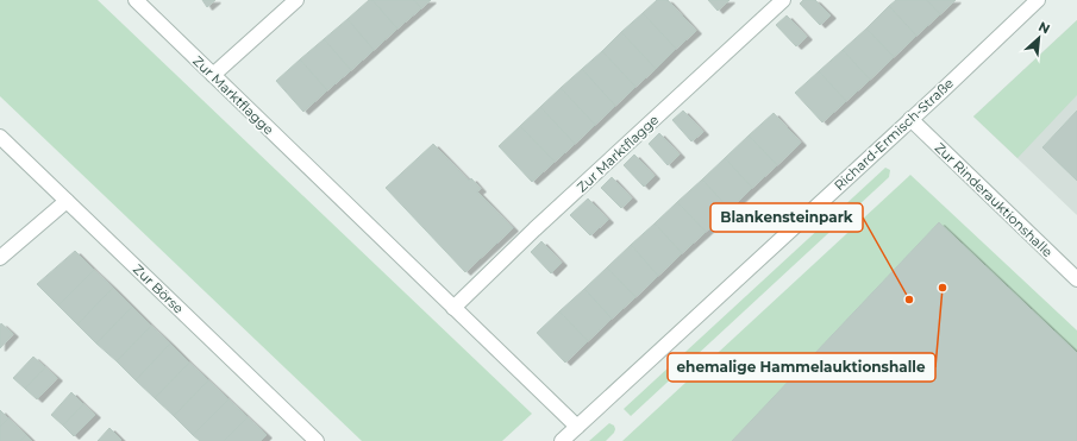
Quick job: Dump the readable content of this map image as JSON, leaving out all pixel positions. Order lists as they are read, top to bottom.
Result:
{
  "streets": {
    "street": [
      "Zur Marktflagge",
      "Richard-Ermisch-Straße",
      "Zur Rinderauktionshalle",
      "Zur Börse"
    ]
  },
  "crossings": [
    ["Zur Marktflagge", "Richard-Ermisch-Straße"],
    ["Richard-Ermisch-Straße", "Zur Rinderauktionshalle"]
  ],
  "places": ["ehemalige Hammelauktionshalle", "Blankensteinpark"],
  "north": "top right"
}
